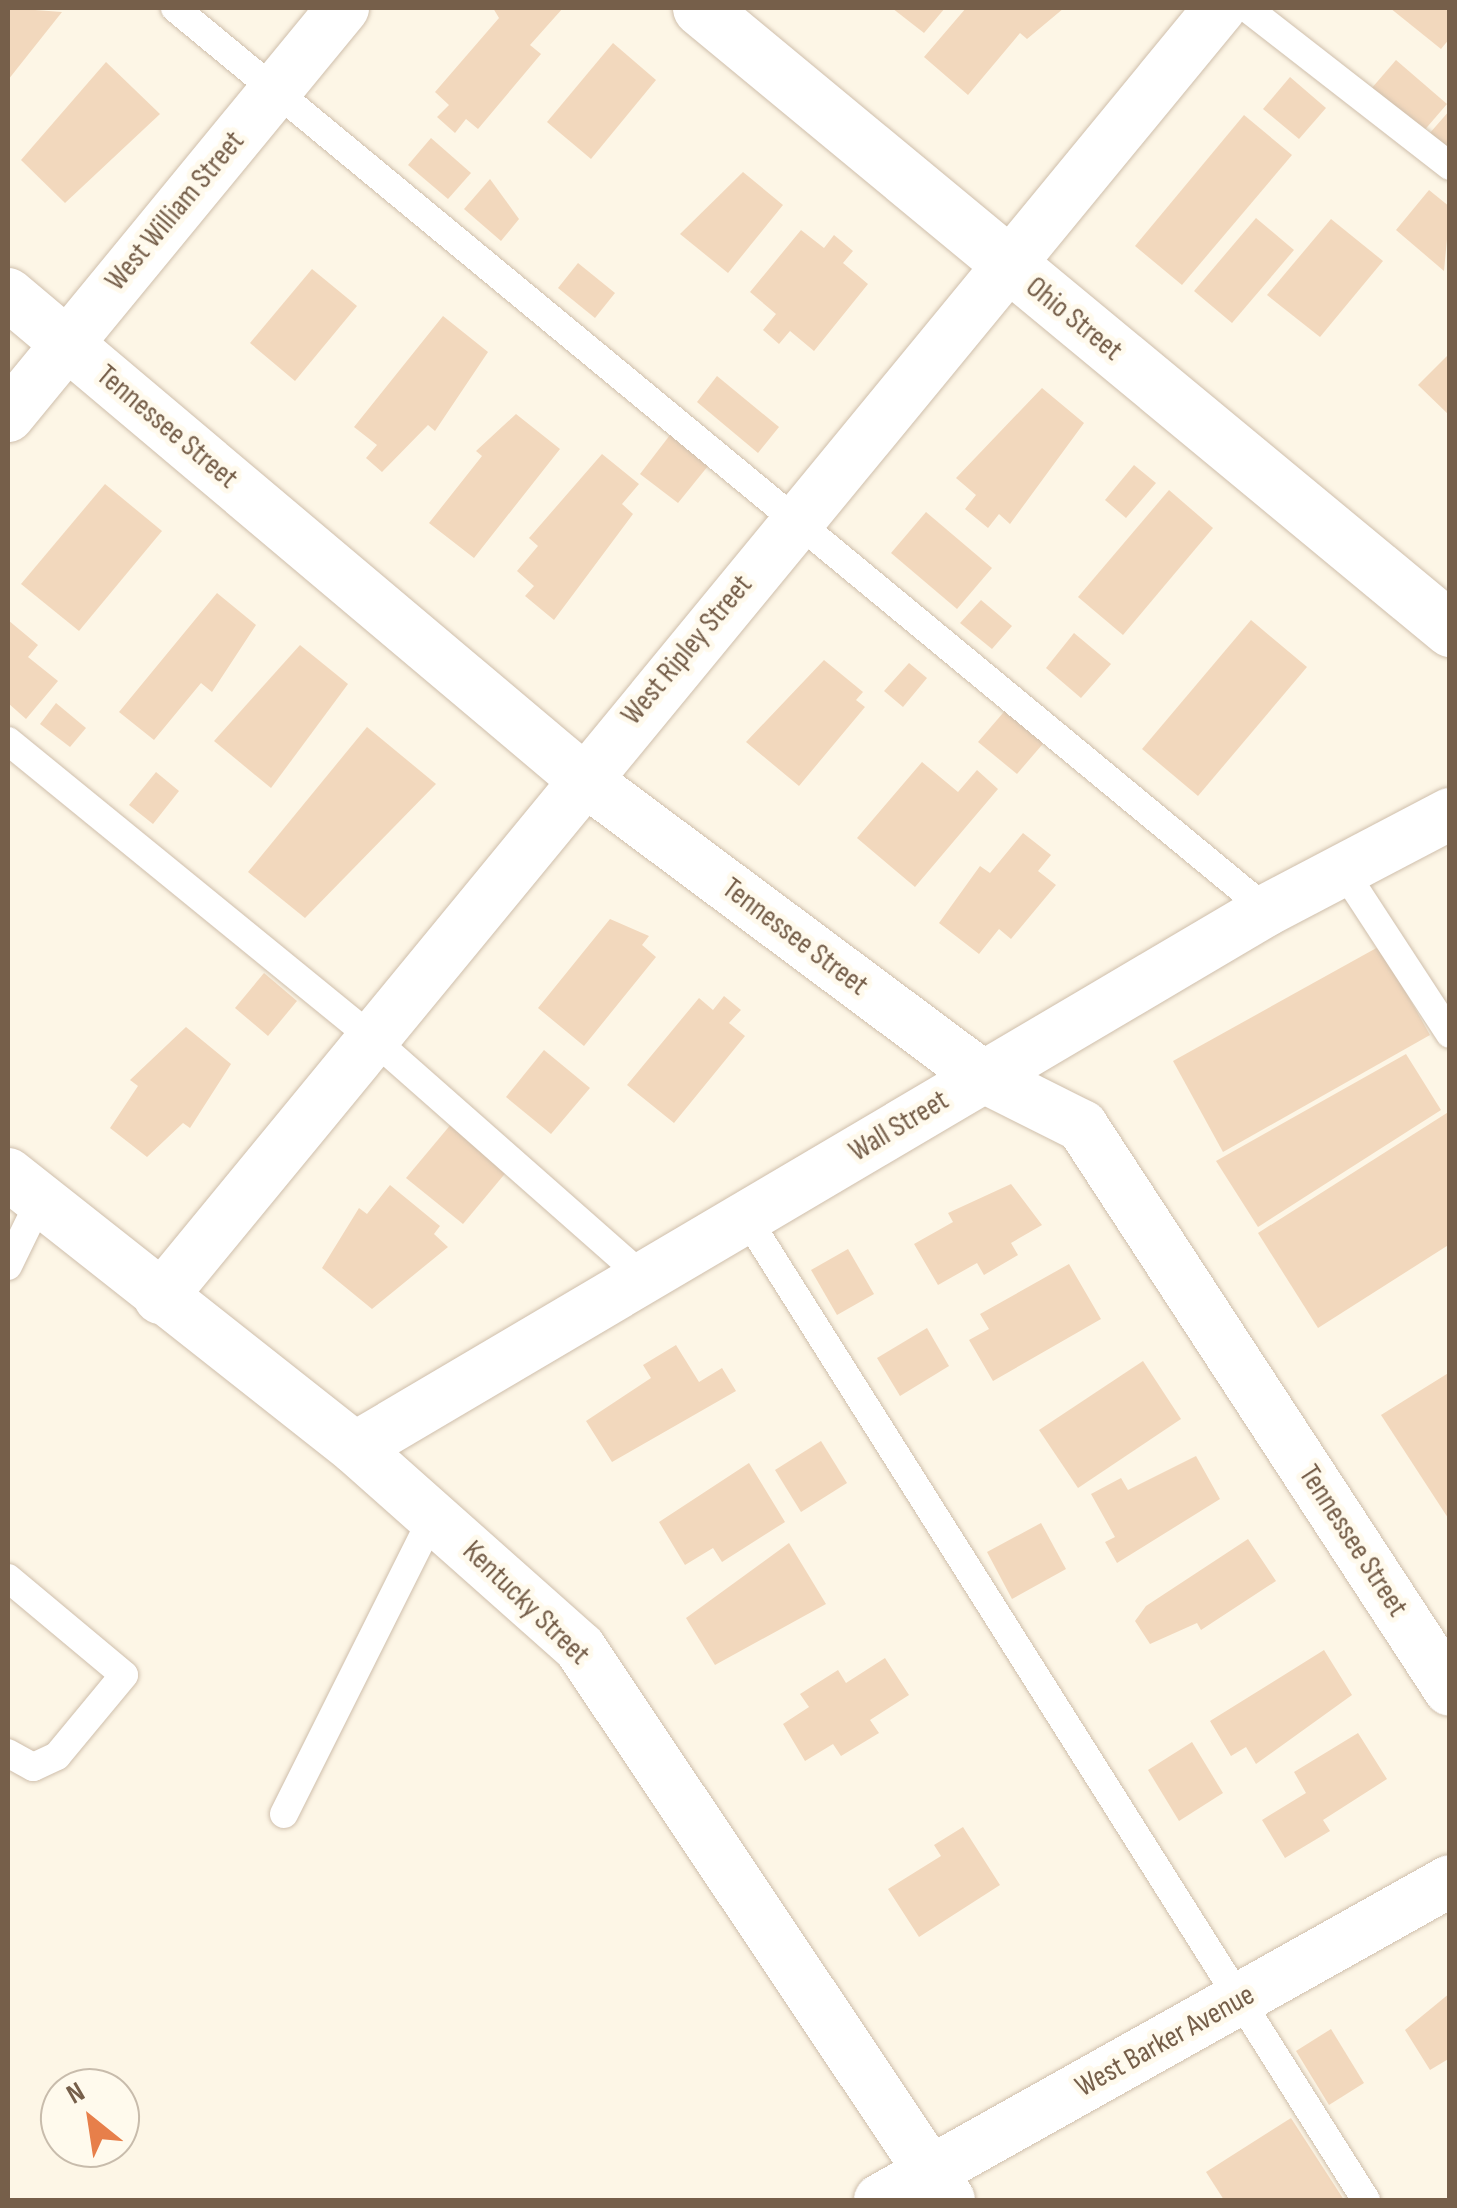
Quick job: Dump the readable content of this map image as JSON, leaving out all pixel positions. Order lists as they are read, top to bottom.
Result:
{
  "streets": {
    "street": [
      "West William Street",
      "Ohio Street",
      "Tennessee Street",
      "West Ripley Street",
      "Wall Street",
      "Kentucky Street",
      "West Barker Avenue"
    ]
  },
  "crossings": [
    ["West William Street", "Tennessee Street"],
    ["Ohio Street", "West Ripley Street"],
    ["Tennessee Street", "West Ripley Street"],
    ["Tennessee Street", "Wall Street"],
    ["West Ripley Street", "Kentucky Street"],
    ["Wall Street", "Kentucky Street"],
    ["Kentucky Street", "West Barker Avenue"]
  ],
  "north": "top left"
}
